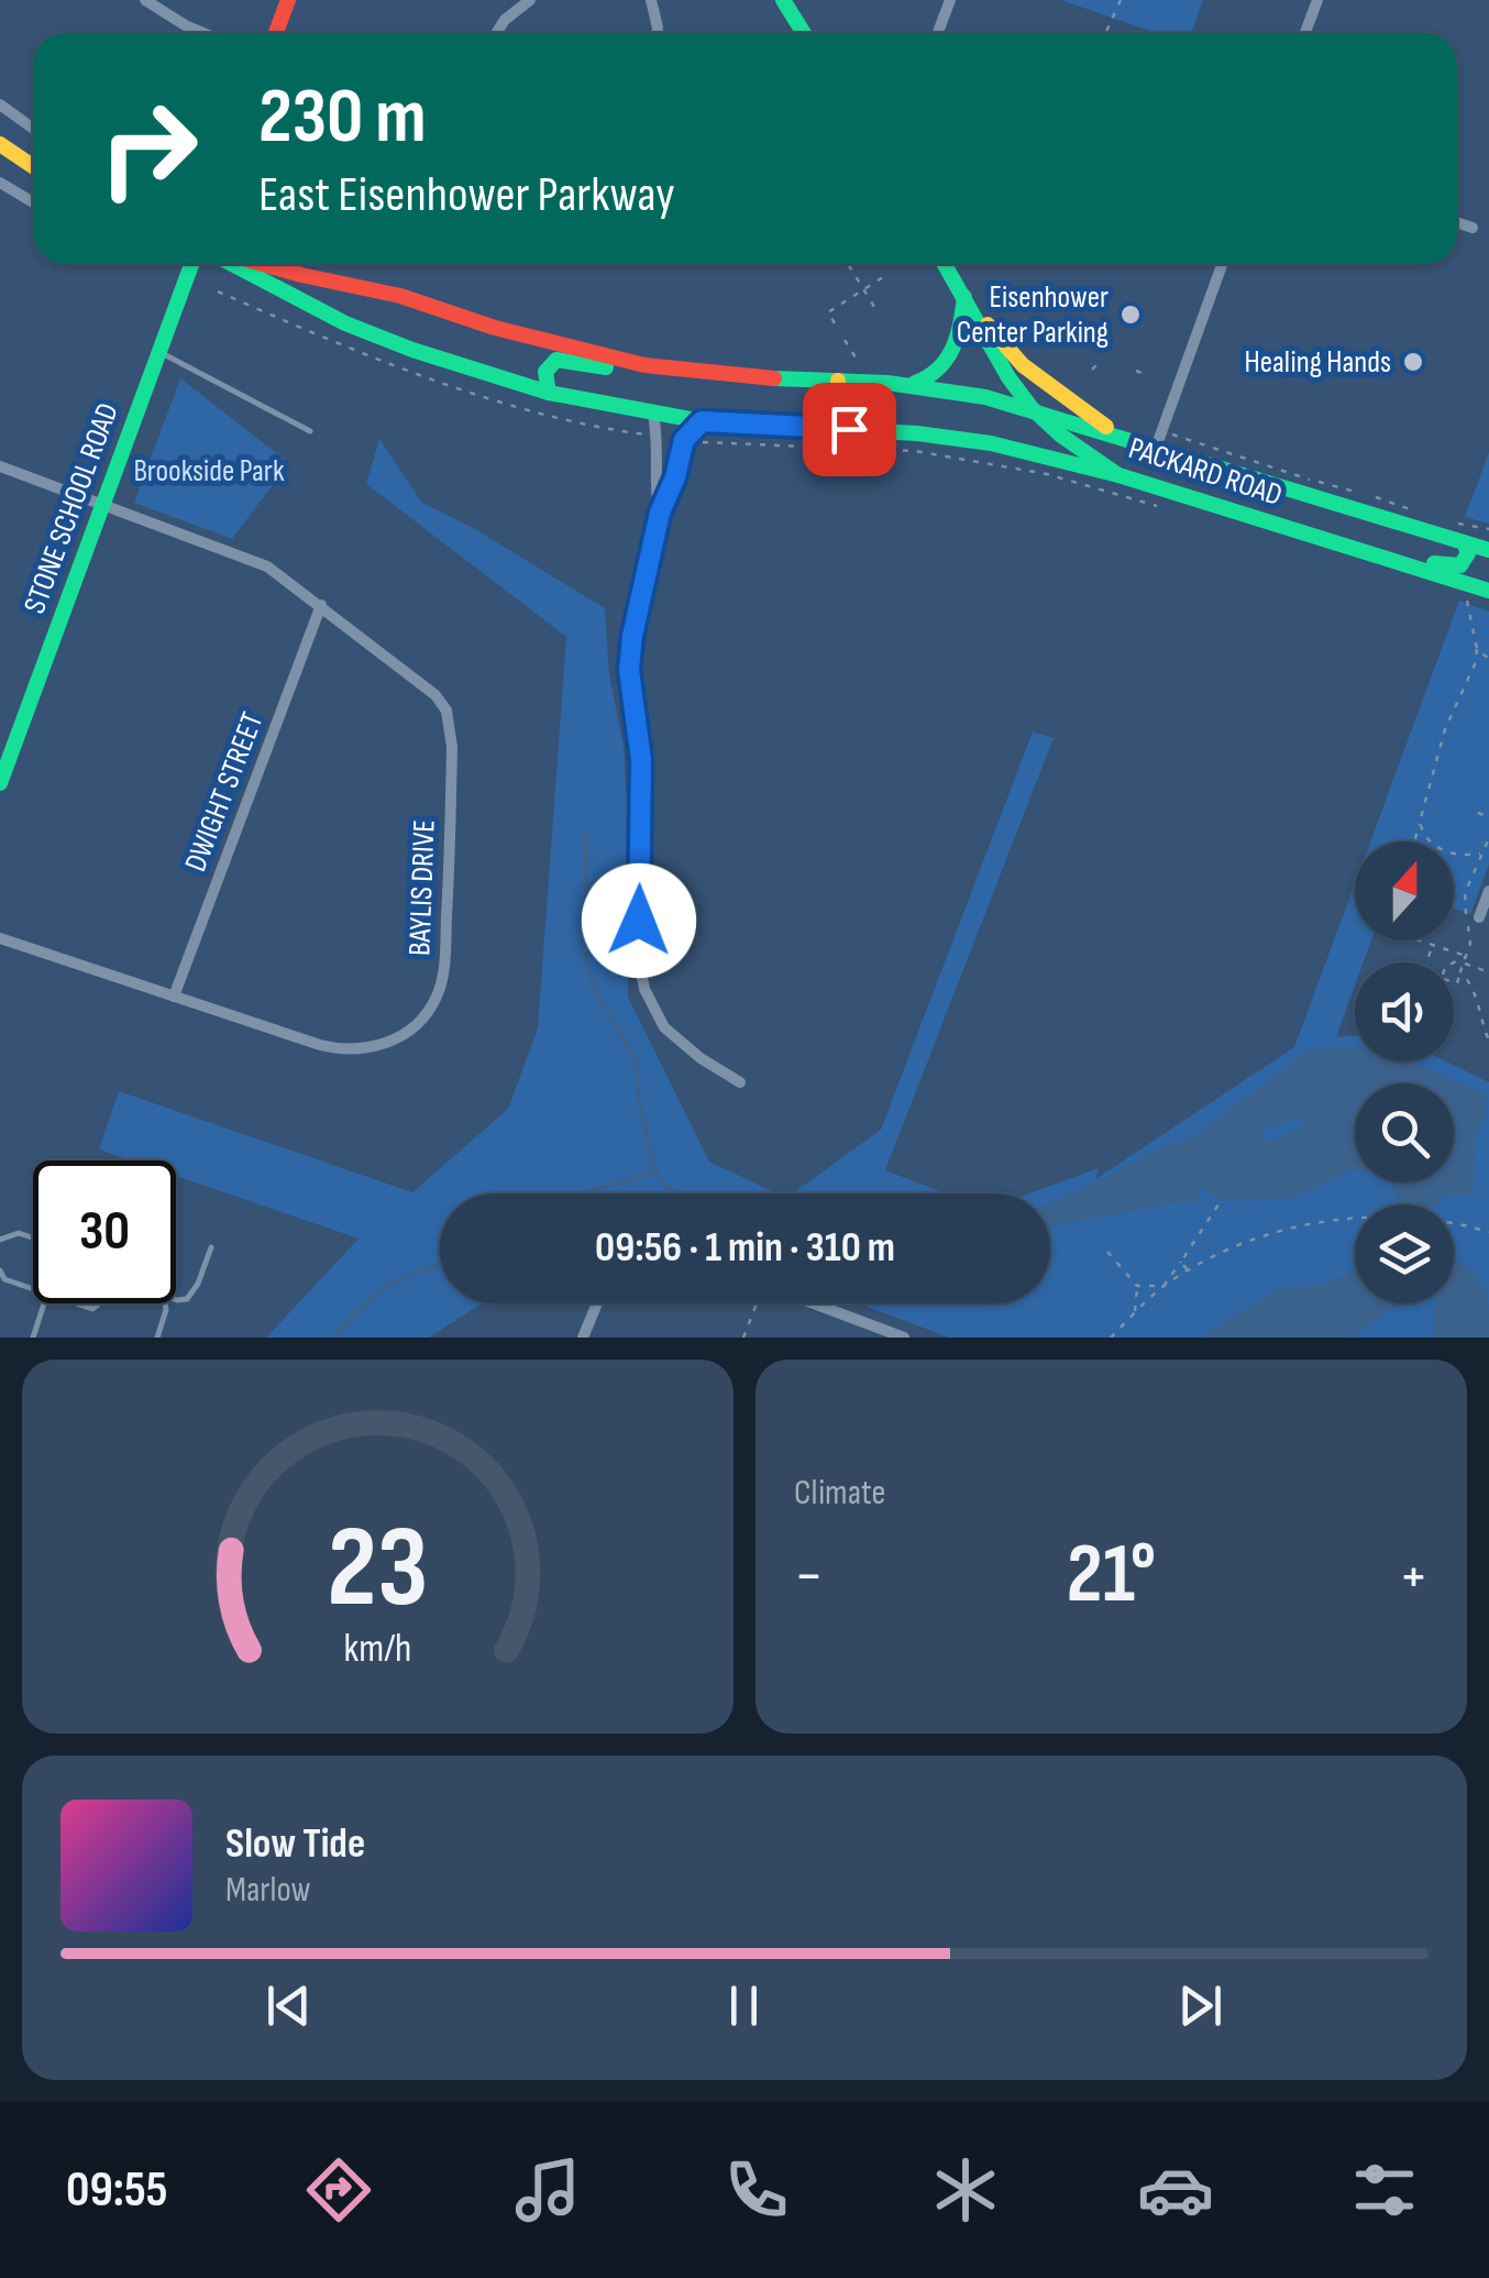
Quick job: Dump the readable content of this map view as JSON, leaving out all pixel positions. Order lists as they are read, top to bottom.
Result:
{
  "streets": {
    "main road": ["PACKARD ROAD", "STONE SCHOOL ROAD"],
    "street": ["DWIGHT STREET", "BAYLIS DRIVE"]
  },
  "crossings": [
    ["STONE SCHOOL ROAD", "BAYLIS DRIVE"],
    ["DWIGHT STREET", "BAYLIS DRIVE"]
  ],
  "parks": ["Brookside Park"],
  "places": ["Eisenhower Center Parking", "Healing Hands"],
  "north": "top",
  "page": {
    "turn": ["230 m", "East Eisenhower Parkway"],
    "limit": "30",
    "trip": "09:56 · 1 min · 310 m",
    "tile": "Climate",
    "heat": ["−", "21°", "+"],
    "song": ["Slow Tide", "Marlow"],
    "tabs": "09:55",
    "gauge": ["23", "km/h"]
  }
}
